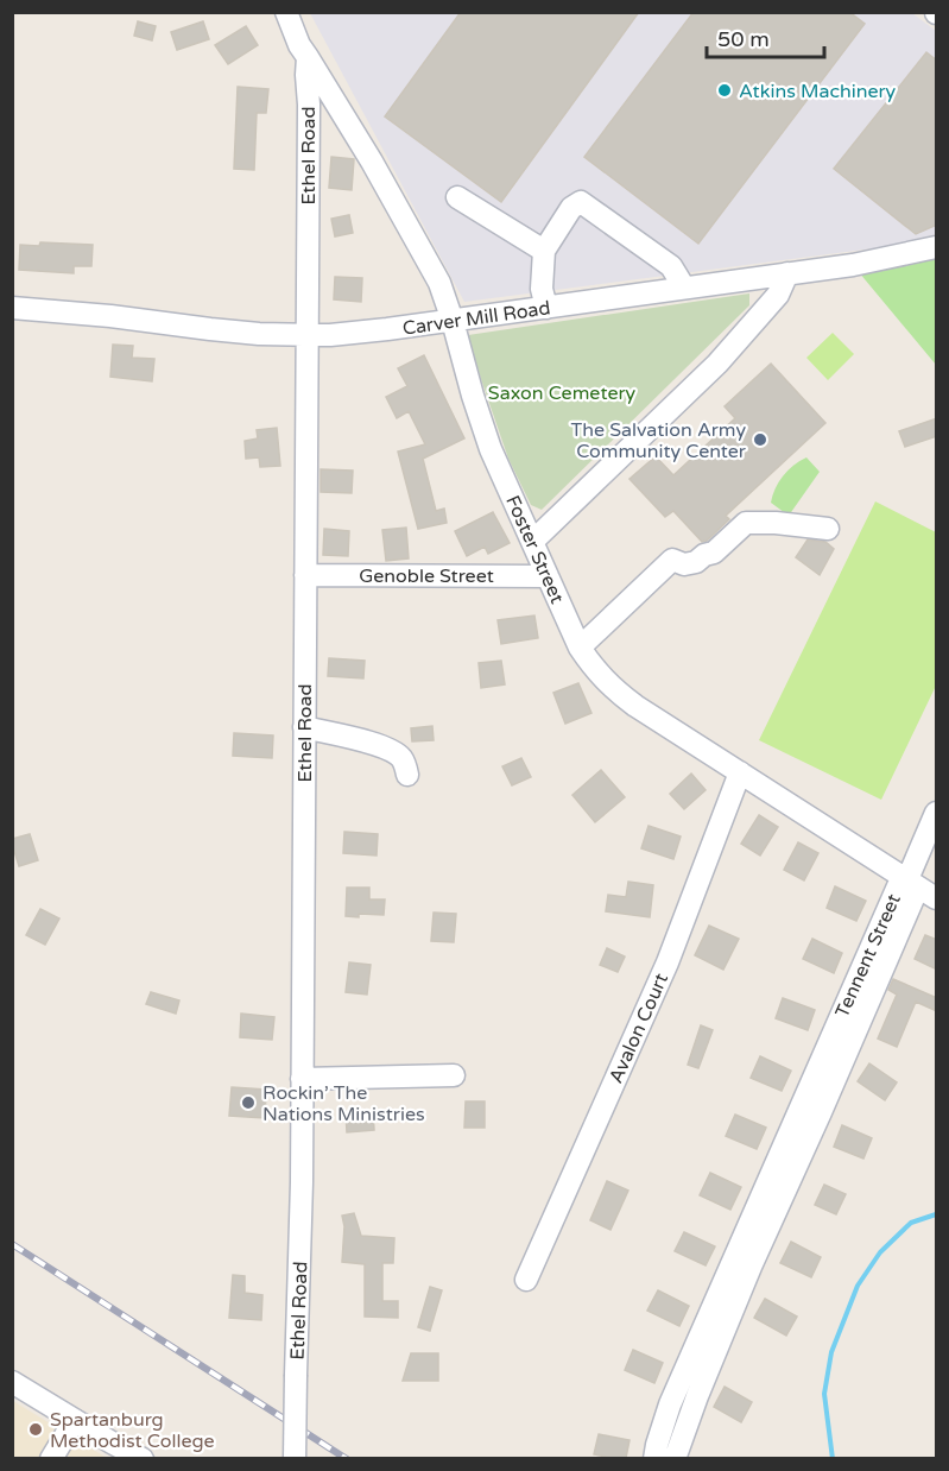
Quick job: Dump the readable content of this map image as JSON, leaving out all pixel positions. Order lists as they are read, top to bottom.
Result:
{
  "streets": {
    "street": [
      "Ethel Road",
      "Carver Mill Road",
      "Foster Street",
      "Genoble Street",
      "Tennent Street",
      "Avalon Court"
    ]
  },
  "crossings": [
    ["Ethel Road", "Carver Mill Road"],
    ["Ethel Road", "Foster Street"],
    ["Ethel Road", "Genoble Street"],
    ["Carver Mill Road", "Foster Street"],
    ["Foster Street", "Genoble Street"],
    ["Foster Street", "Tennent Street"],
    ["Foster Street", "Avalon Court"]
  ],
  "parks": ["Saxon Cemetery"],
  "places": [
    "Atkins Machinery",
    "The Salvation Army Community Center",
    "Rockin’ The Nations Ministries",
    "Spartanburg Methodist College"
  ],
  "scale_bar": "50 m"
}
